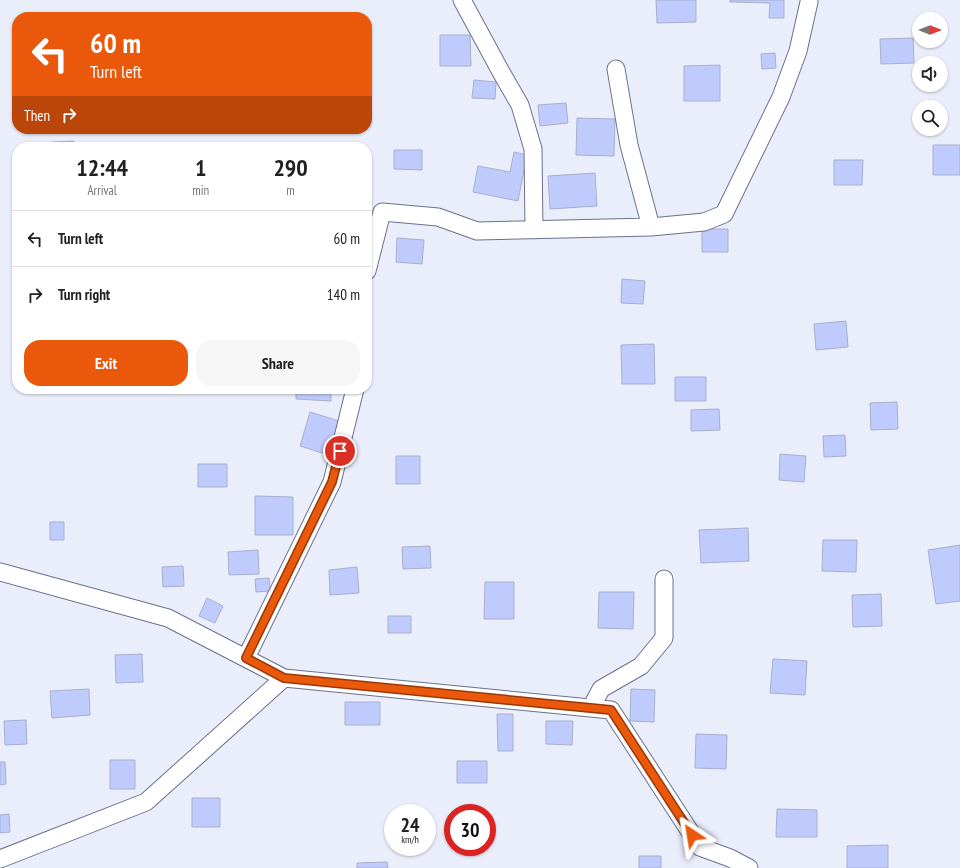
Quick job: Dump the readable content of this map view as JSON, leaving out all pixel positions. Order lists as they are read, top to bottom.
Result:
{
  "north": "right",
  "page": {
    "turn": ["60 m", "Turn left"],
    "then": "Then",
    "eta": [
      "12:44",
      "Arrival",
      "1",
      "min",
      "290",
      "m"
    ],
    "list": [
      {
        "name": "Turn left",
        "value": "60 m"
      },
      {
        "name": "Turn right",
        "value": "140 m"
      }
    ],
    "buttons": ["Exit", "Share"],
    "speed": "24 km/h",
    "limit": "30"
  }
}
